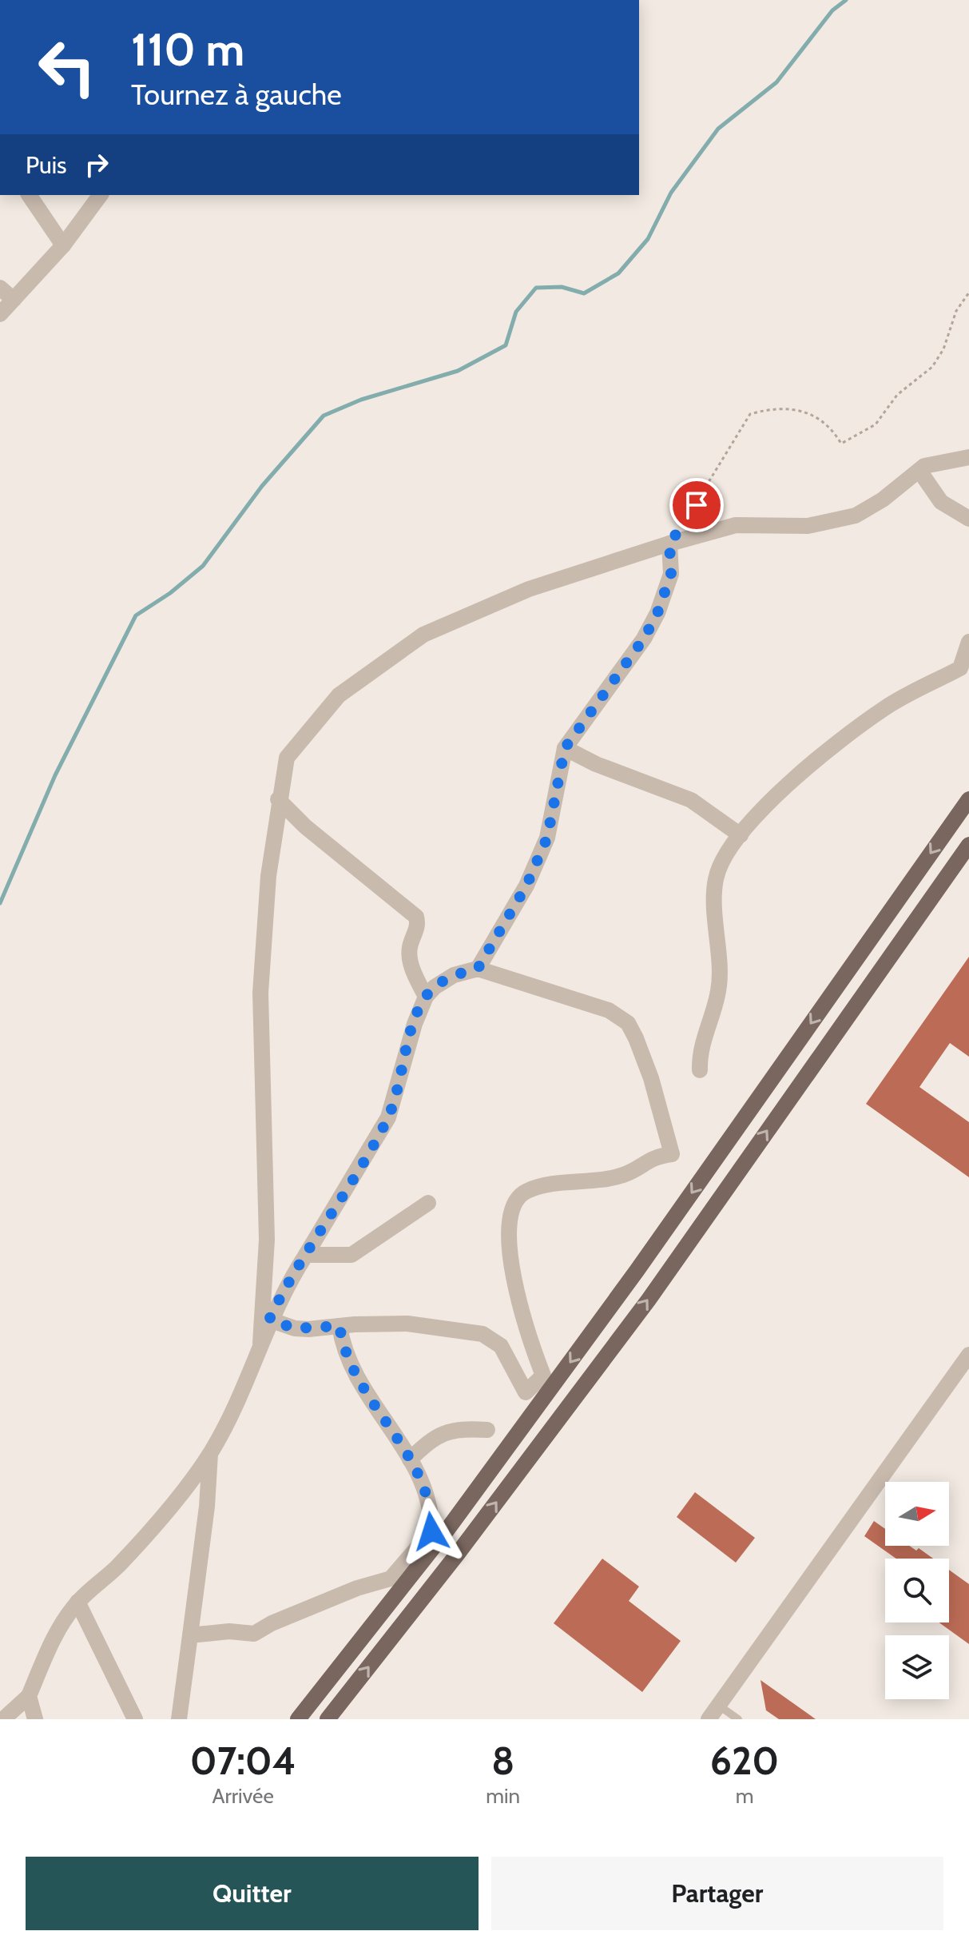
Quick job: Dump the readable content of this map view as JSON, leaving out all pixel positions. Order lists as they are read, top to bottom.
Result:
{
  "north": "right",
  "page": {
    "turn": ["110 m", "Tournez à gauche"],
    "then": "Puis",
    "eta": [
      "07:04",
      "Arrivée",
      "8",
      "min",
      "620",
      "m"
    ],
    "buttons": ["Quitter", "Partager"]
  }
}
